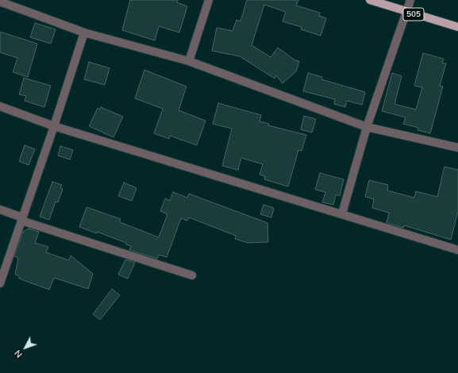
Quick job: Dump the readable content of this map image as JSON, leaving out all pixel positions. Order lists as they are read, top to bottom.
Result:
{
  "streets": {
    "main road": ["505"]
  },
  "north": "bottom left"
}
